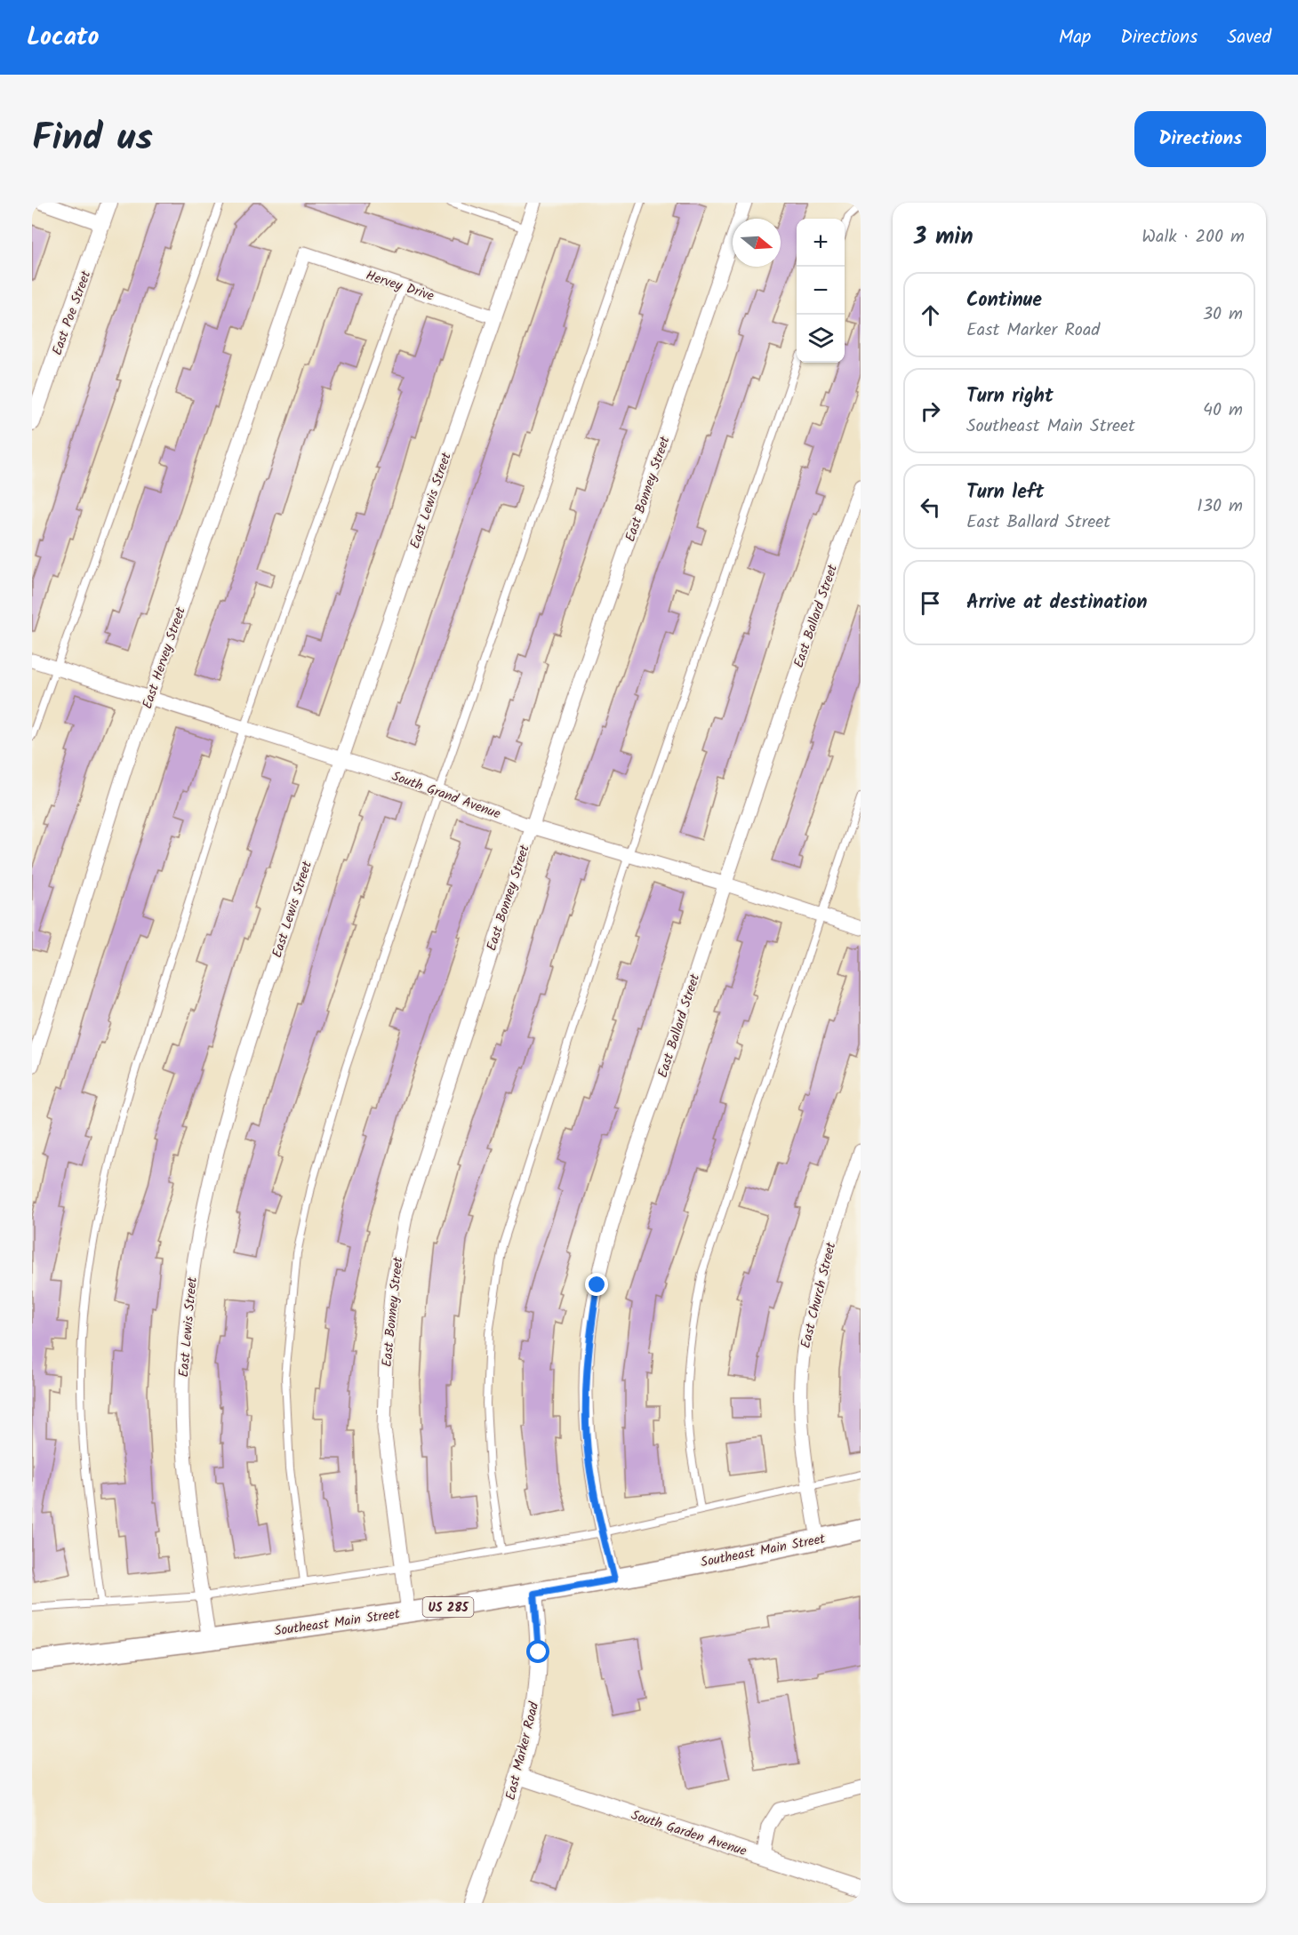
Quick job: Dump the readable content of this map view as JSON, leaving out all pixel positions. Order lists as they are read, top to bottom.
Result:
{
  "streets": {
    "main road": ["Southeast Main Street", "US 285"],
    "street": [
      "Hervey Drive",
      "East Poe Street",
      "East Bonney Street",
      "East Lewis Street",
      "East Ballard Street",
      "East Hervey Street",
      "South Grand Avenue",
      "East Church Street",
      "East Marker Road",
      "South Garden Avenue"
    ]
  },
  "crossings": [
    ["Hervey Drive", "East Lewis Street"],
    ["Hervey Drive", "East Hervey Street"],
    ["East Bonney Street", "South Grand Avenue"],
    ["East Bonney Street", "Southeast Main Street"],
    ["East Lewis Street", "South Grand Avenue"],
    ["East Lewis Street", "Southeast Main Street"],
    ["East Ballard Street", "South Grand Avenue"],
    ["East Ballard Street", "Southeast Main Street"],
    ["East Hervey Street", "South Grand Avenue"],
    ["East Church Street", "Southeast Main Street"],
    ["Southeast Main Street", "East Marker Road"],
    ["East Marker Road", "South Garden Avenue"]
  ],
  "north": "right",
  "page": {
    "header": "Locato",
    "nav": ["Map", "Directions", "Saved"],
    "title": "Find us",
    "buttons": "Directions",
    "heading": ["3 min", "Walk · 200 m"],
    "map_buttons": ["+", "−"],
    "list": [
      ["Continue", "East Marker Road", "30 m"],
      ["Turn right", "Southeast Main Street", "40 m"],
      ["Turn left", "East Ballard Street", "130 m"],
      "Arrive at destination"
    ]
  }
}
